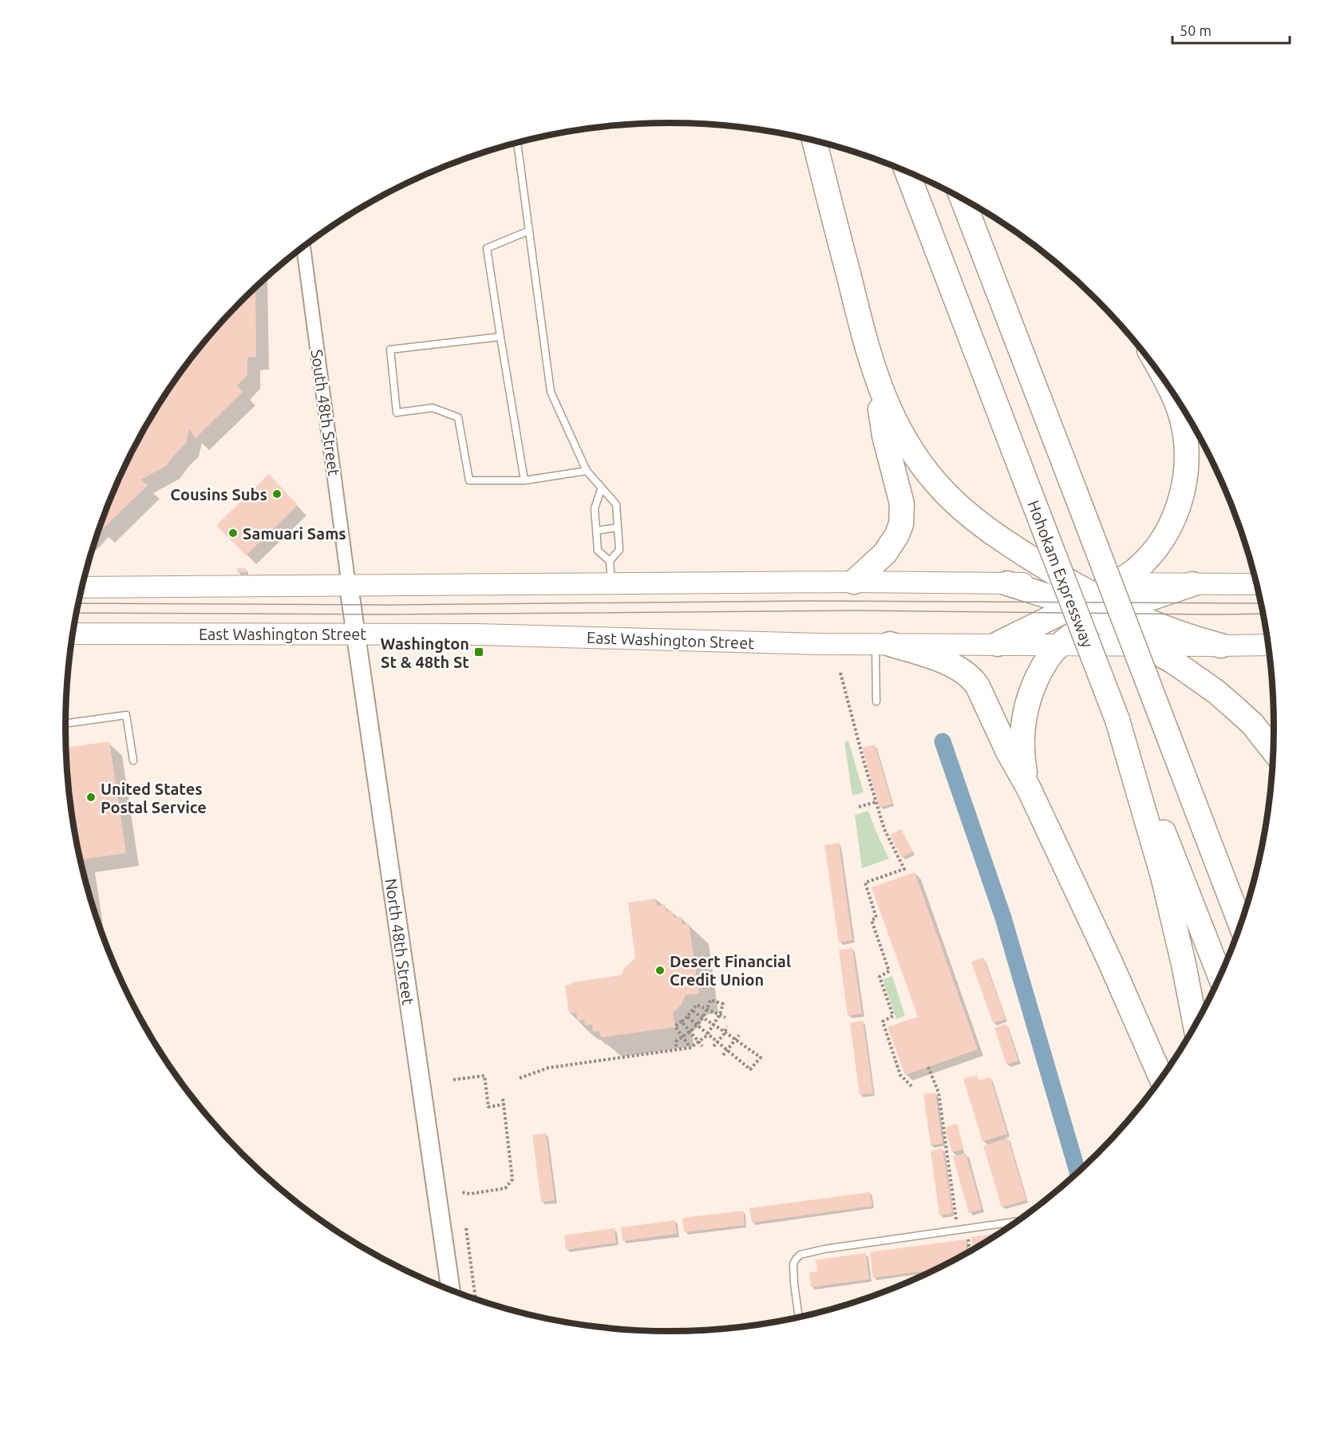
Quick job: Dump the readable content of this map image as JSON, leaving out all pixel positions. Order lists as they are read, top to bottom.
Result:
{
  "streets": {
    "highway": ["Hohokam Expressway"],
    "main road": ["East Washington Street"],
    "street": ["South 48th Street", "North 48th Street"]
  },
  "crossings": [
    ["South 48th Street", "North 48th Street"],
    ["East Washington Street", "North 48th Street"]
  ],
  "places": {
    "other": [
      "Cousins Subs",
      "Samuari Sams",
      "United States Postal Service",
      "Desert Financial Credit Union"
    ],
    "transit": ["Washington St & 48th St"]
  },
  "scale_bar": "50 m"
}
